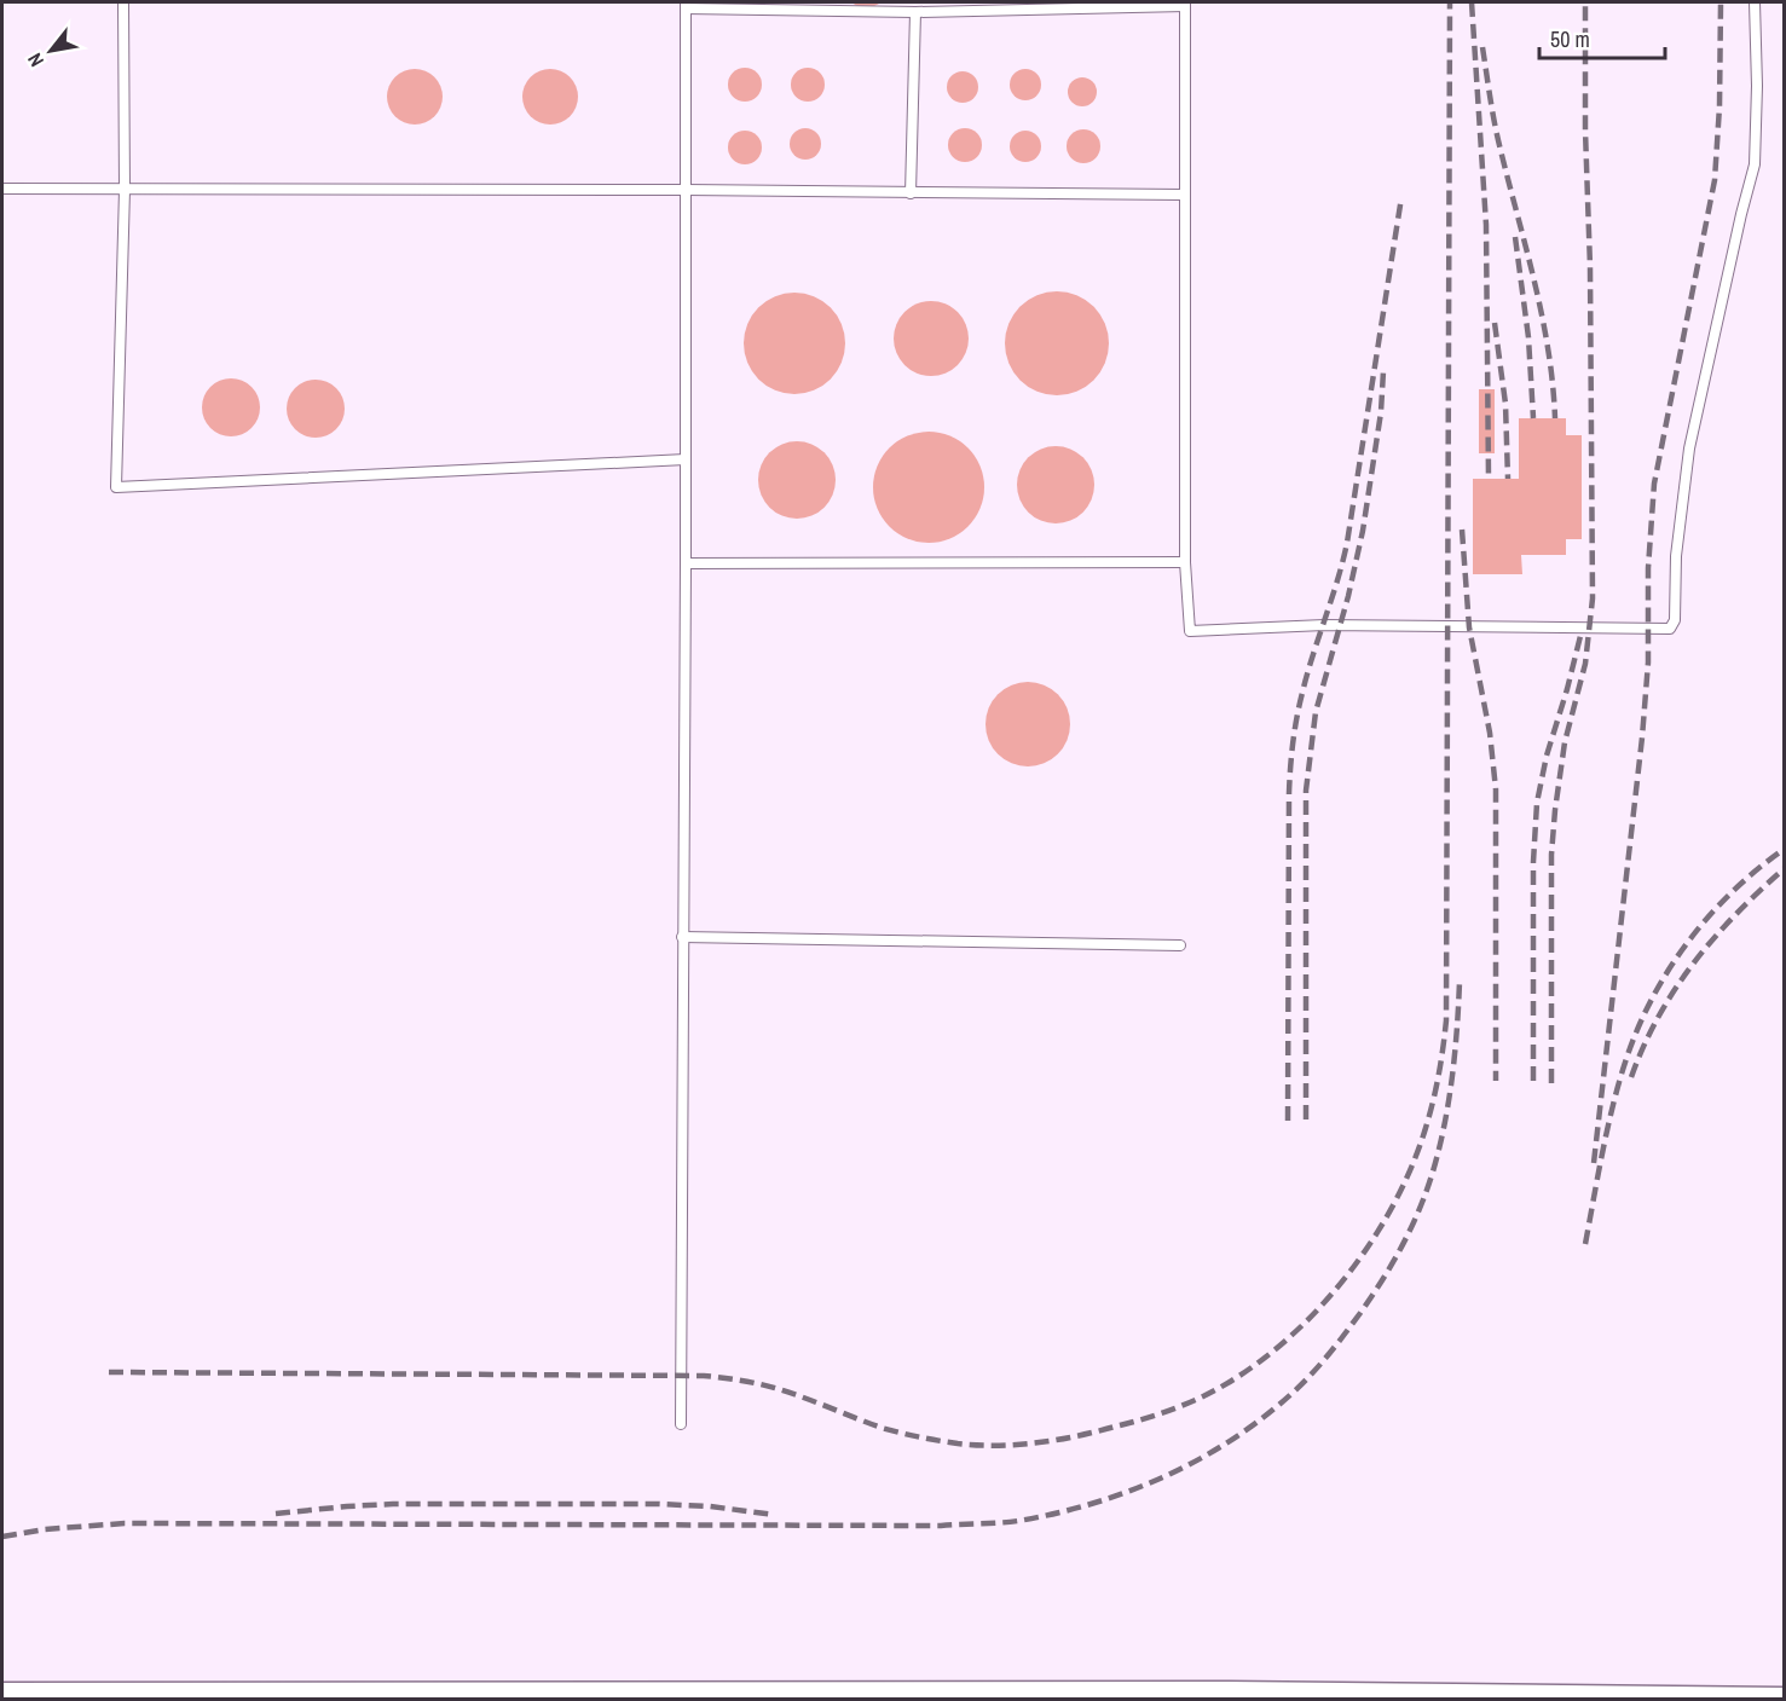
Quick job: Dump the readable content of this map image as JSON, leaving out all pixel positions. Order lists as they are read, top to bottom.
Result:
{
  "scale_bar": "50 m",
  "north": "bottom left"
}
